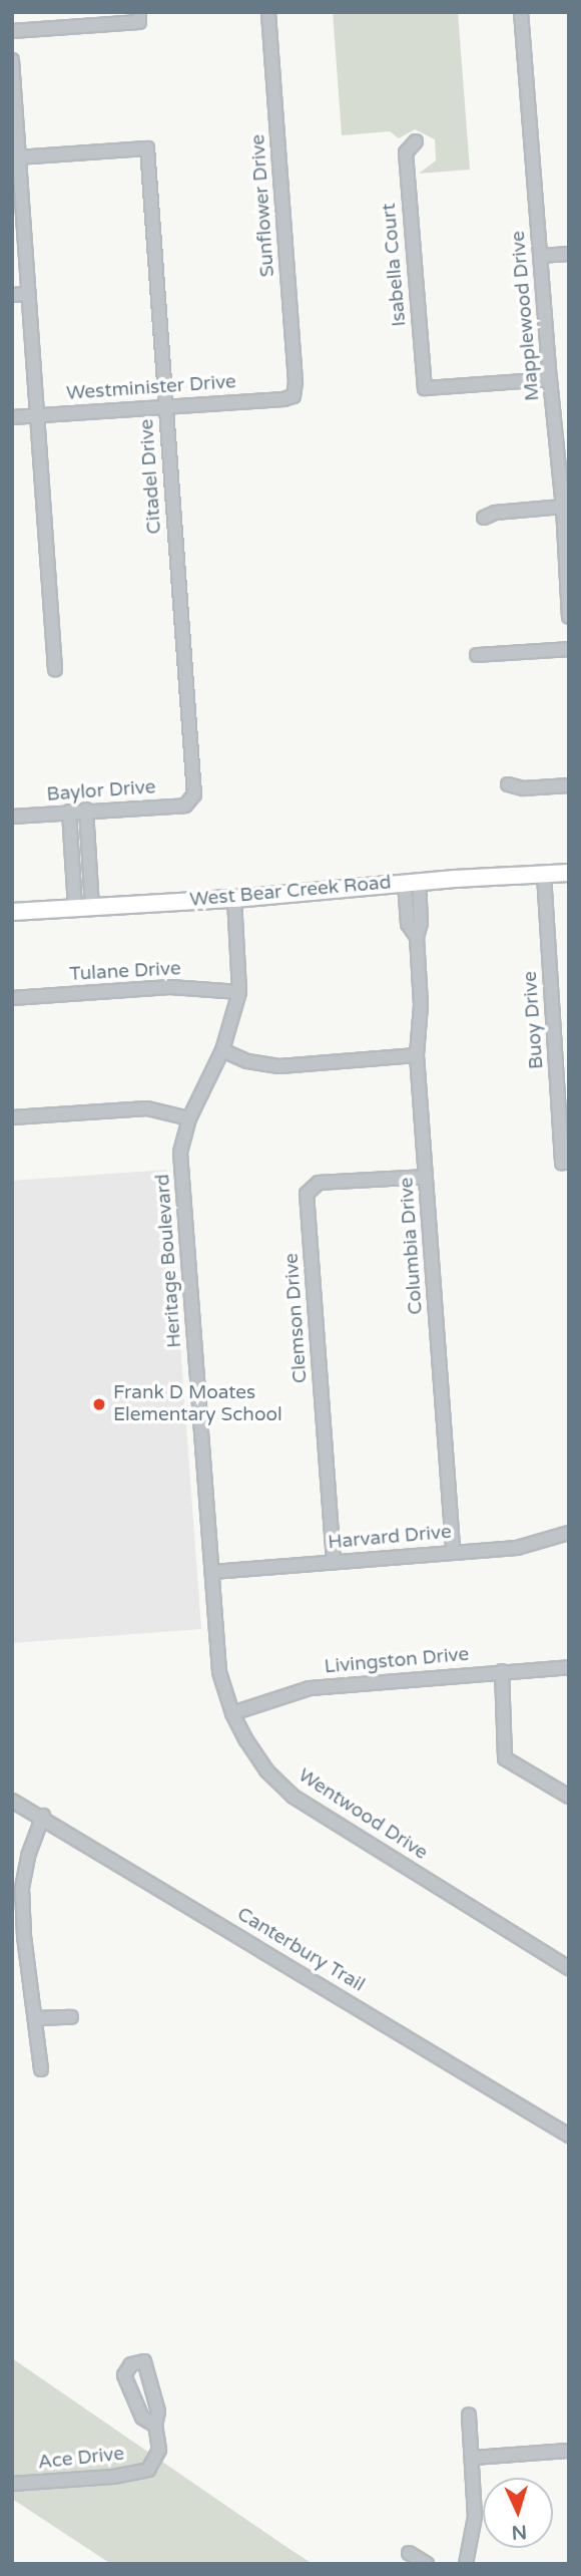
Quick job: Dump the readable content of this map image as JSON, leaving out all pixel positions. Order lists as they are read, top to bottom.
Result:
{
  "streets": {
    "main road": ["West Bear Creek Road"],
    "street": [
      "Sunflower Drive",
      "Isabella Court",
      "Mapplewood Drive",
      "Westminister Drive",
      "Citadel Drive",
      "Baylor Drive",
      "Tulane Drive",
      "Buoy Drive",
      "Columbia Drive",
      "Heritage Boulevard",
      "Clemson Drive",
      "Harvard Drive",
      "Livingston Drive",
      "Wentwood Drive",
      "Canterbury Trail",
      "Ace Drive"
    ]
  },
  "crossings": [
    ["Sunflower Drive", "Westminister Drive"],
    ["Isabella Court", "Mapplewood Drive"],
    ["Westminister Drive", "Citadel Drive"],
    ["Citadel Drive", "Baylor Drive"],
    ["West Bear Creek Road", "Buoy Drive"],
    ["West Bear Creek Road", "Columbia Drive"],
    ["West Bear Creek Road", "Heritage Boulevard"],
    ["Tulane Drive", "Heritage Boulevard"],
    ["Columbia Drive", "Clemson Drive"],
    ["Columbia Drive", "Harvard Drive"],
    ["Heritage Boulevard", "Harvard Drive"],
    ["Heritage Boulevard", "Wentwood Drive"],
    ["Clemson Drive", "Harvard Drive"],
    ["Livingston Drive", "Wentwood Drive"]
  ],
  "places": ["Frank D Moates Elementary School"],
  "north": "bottom"
}
